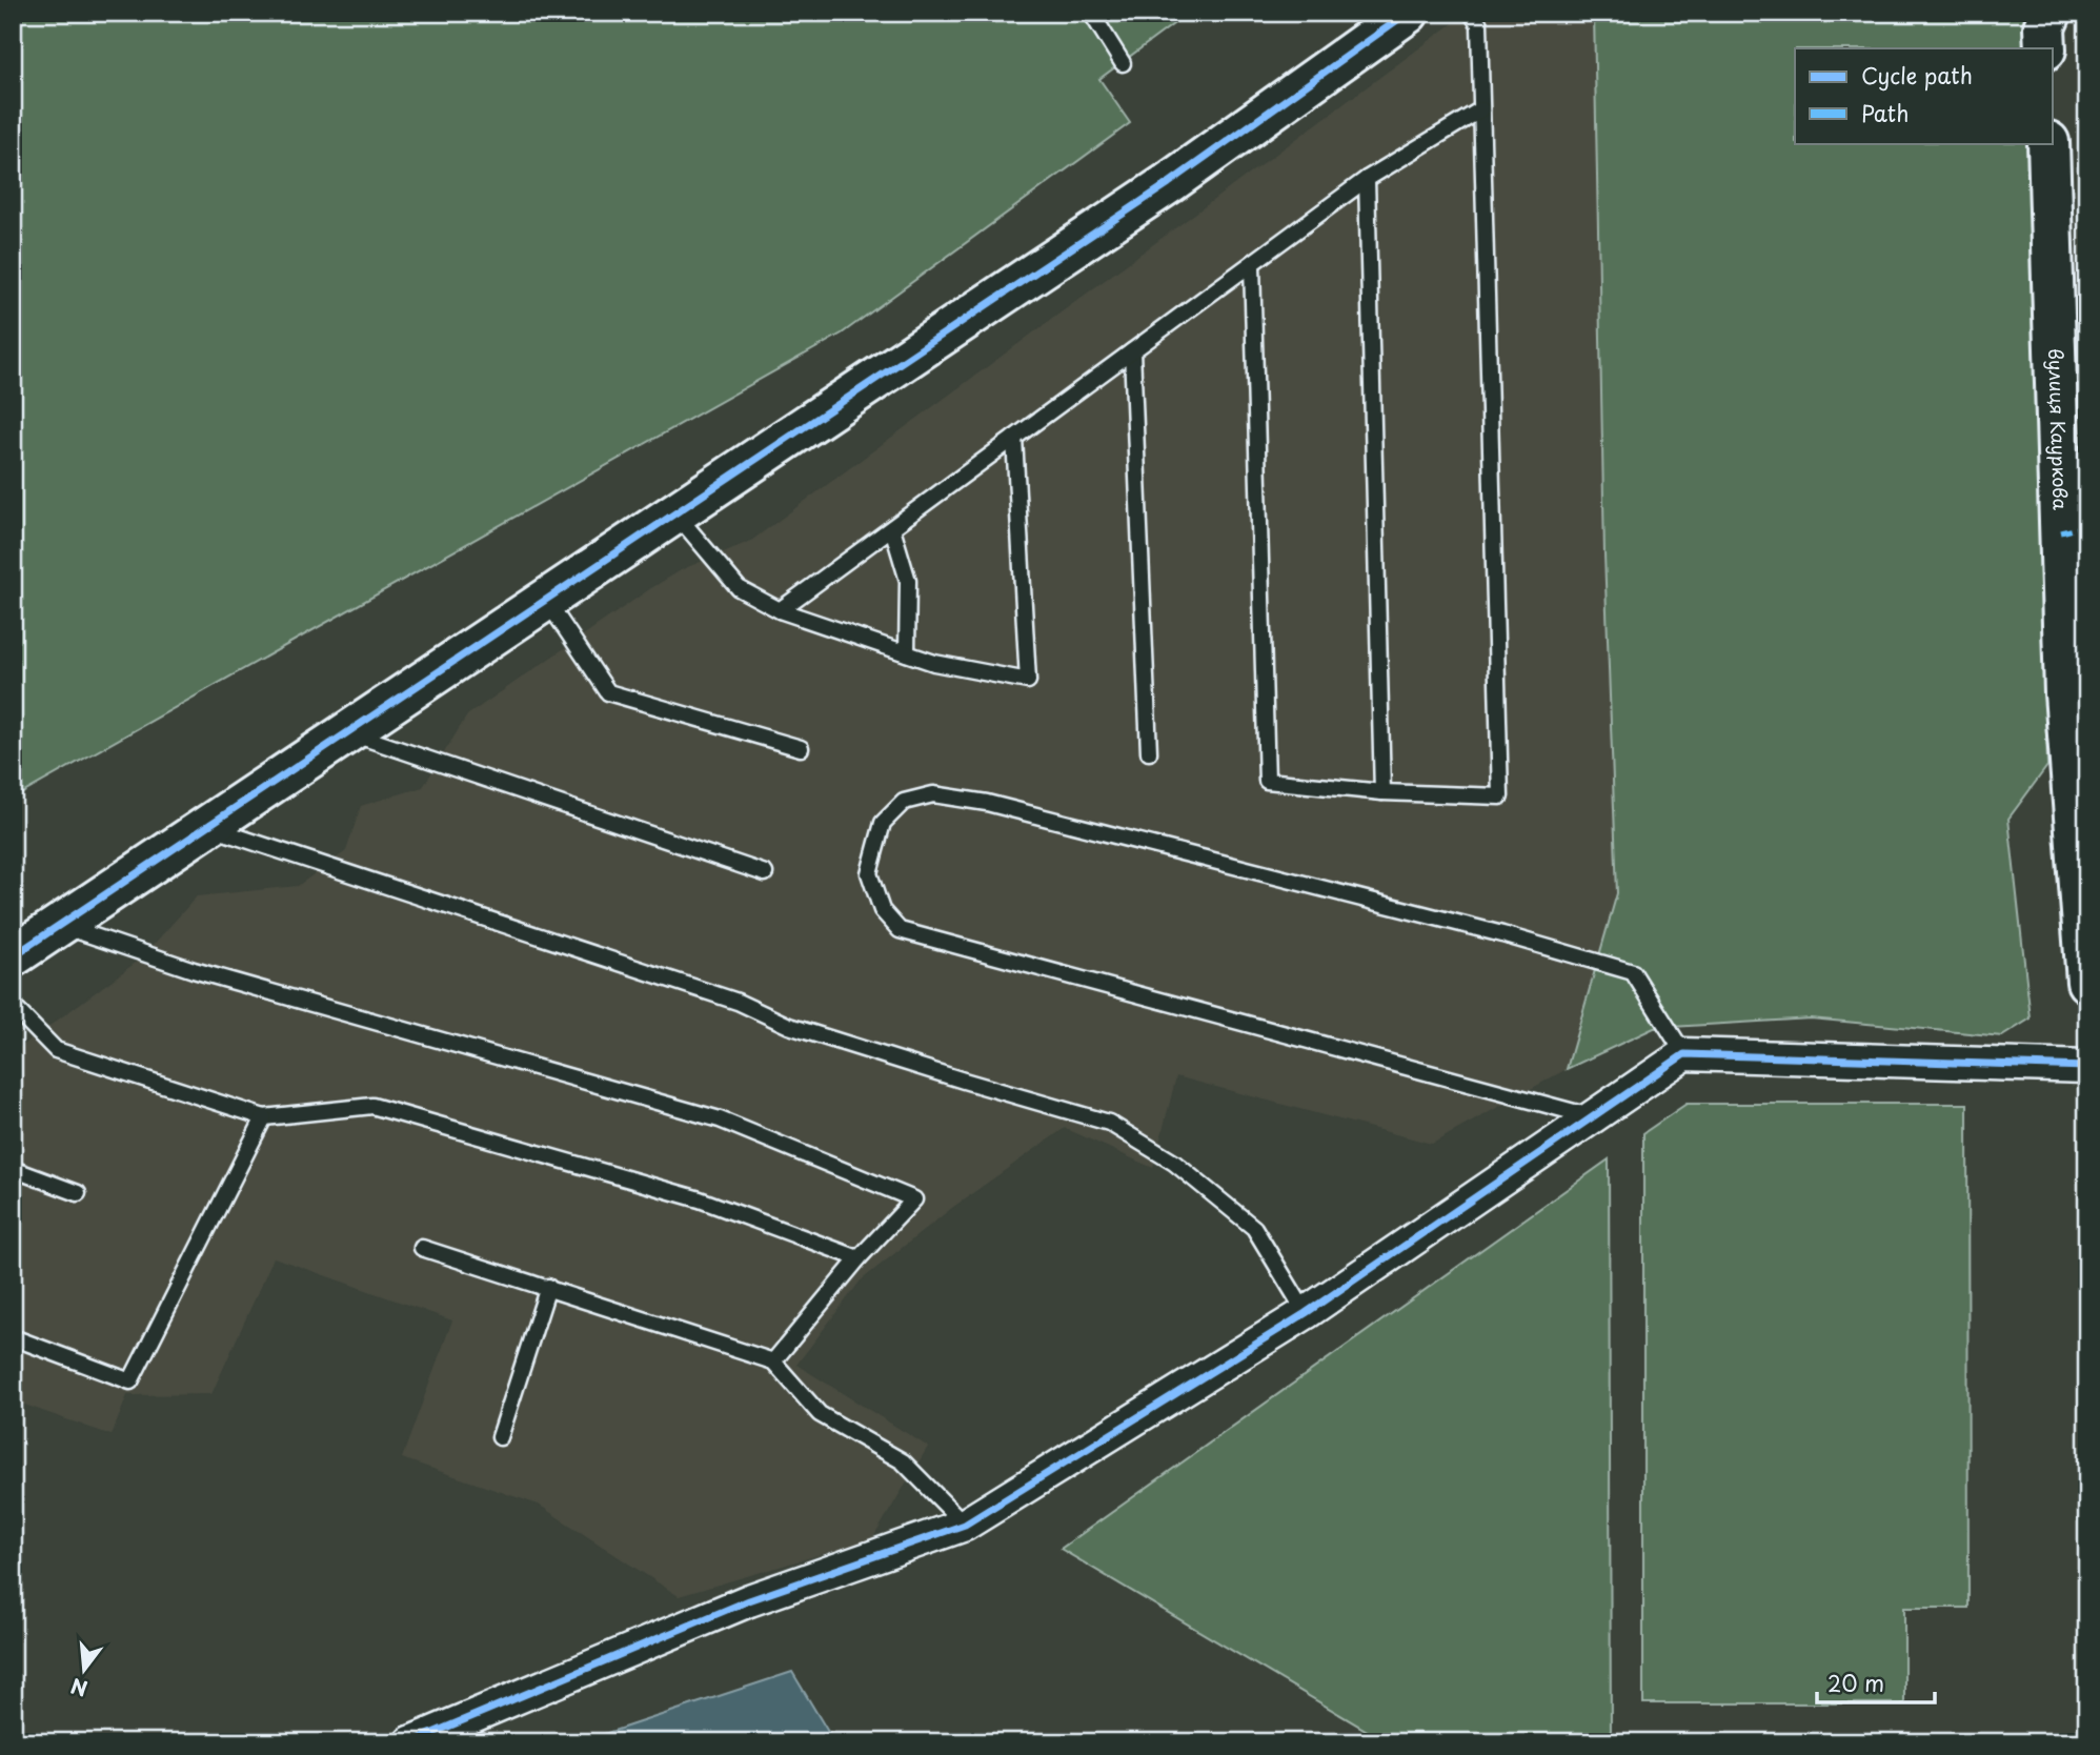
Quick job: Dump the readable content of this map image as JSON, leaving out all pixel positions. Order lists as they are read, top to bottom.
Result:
{
  "streets": {
    "street": ["вулиця Кауркова"]
  },
  "legend": ["Cycle path", "Path"],
  "scale_bar": "20 m",
  "north": "bottom"
}
